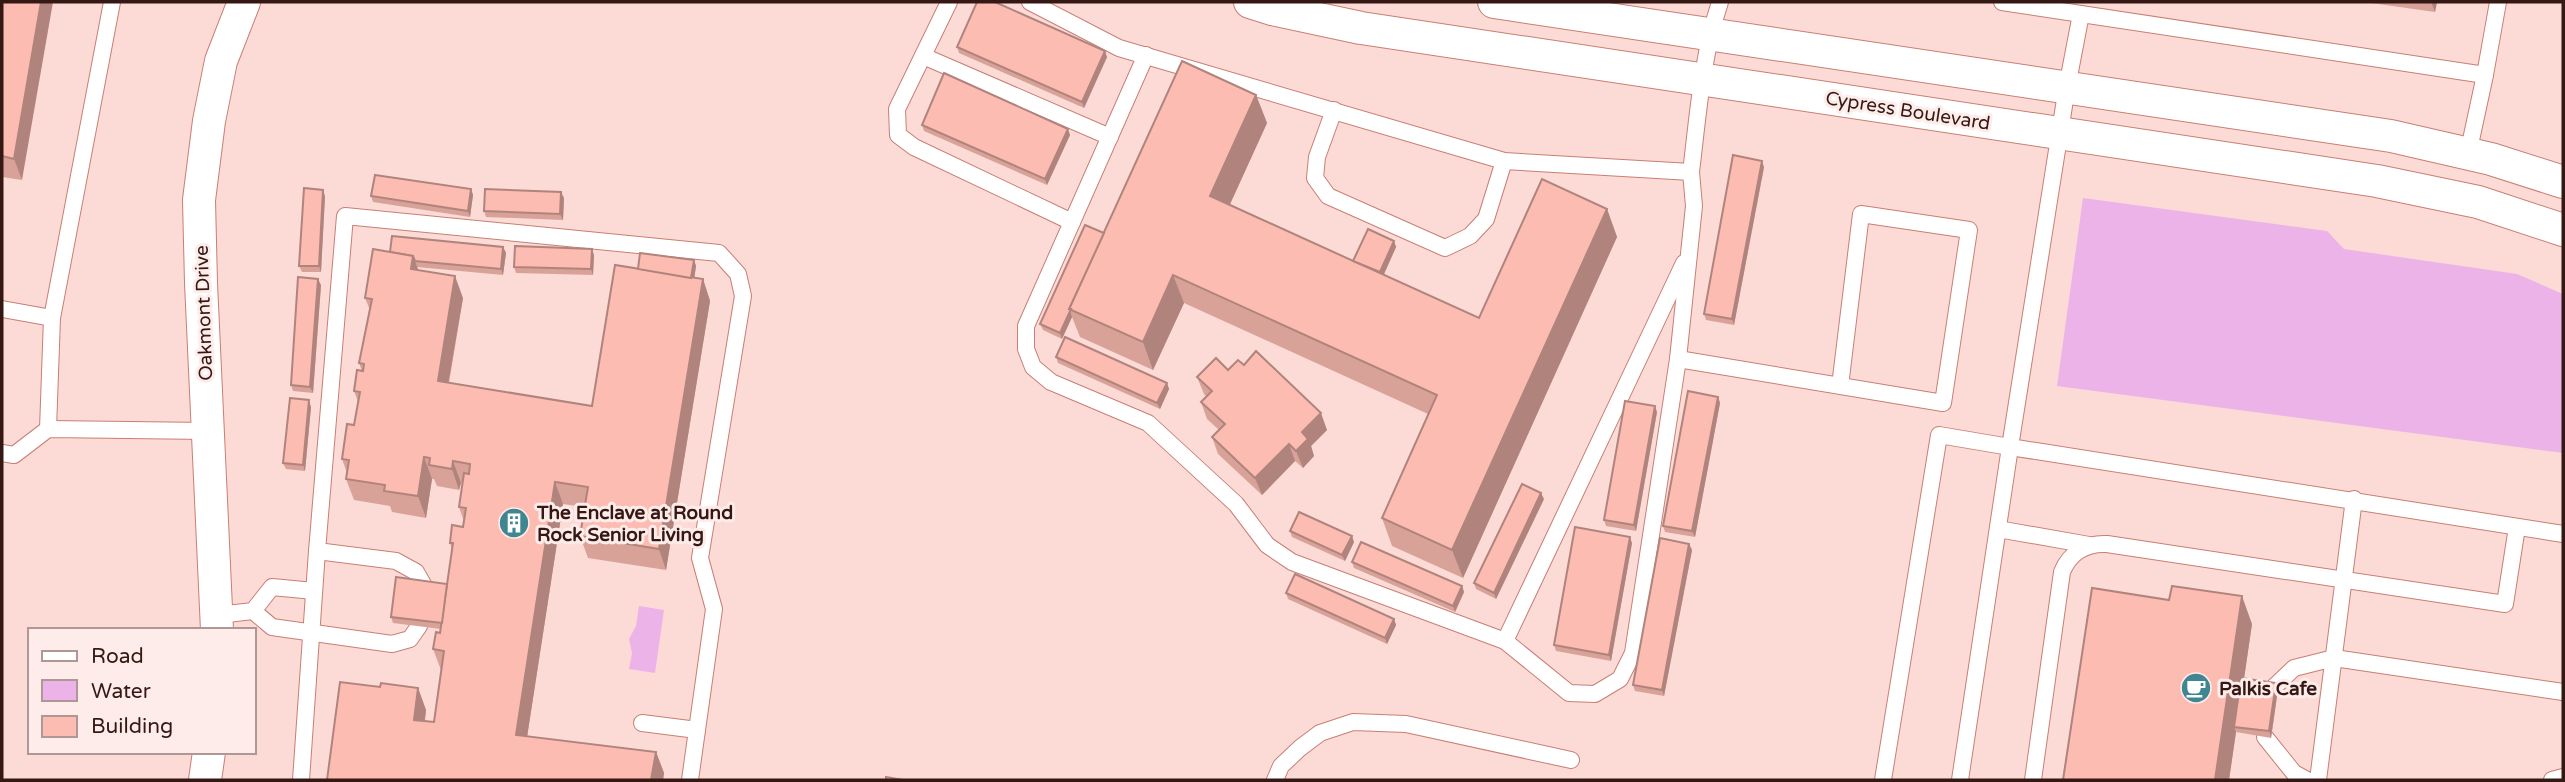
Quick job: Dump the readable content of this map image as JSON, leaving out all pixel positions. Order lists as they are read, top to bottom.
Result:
{
  "streets": {
    "street": ["Cypress Boulevard", "Oakmont Drive"]
  },
  "places": {
    "building": ["The Enclave at Round Rock Senior Living"],
    "cafe": ["Palkis Cafe"]
  },
  "legend": ["Road", "Water", "Building"]
}
